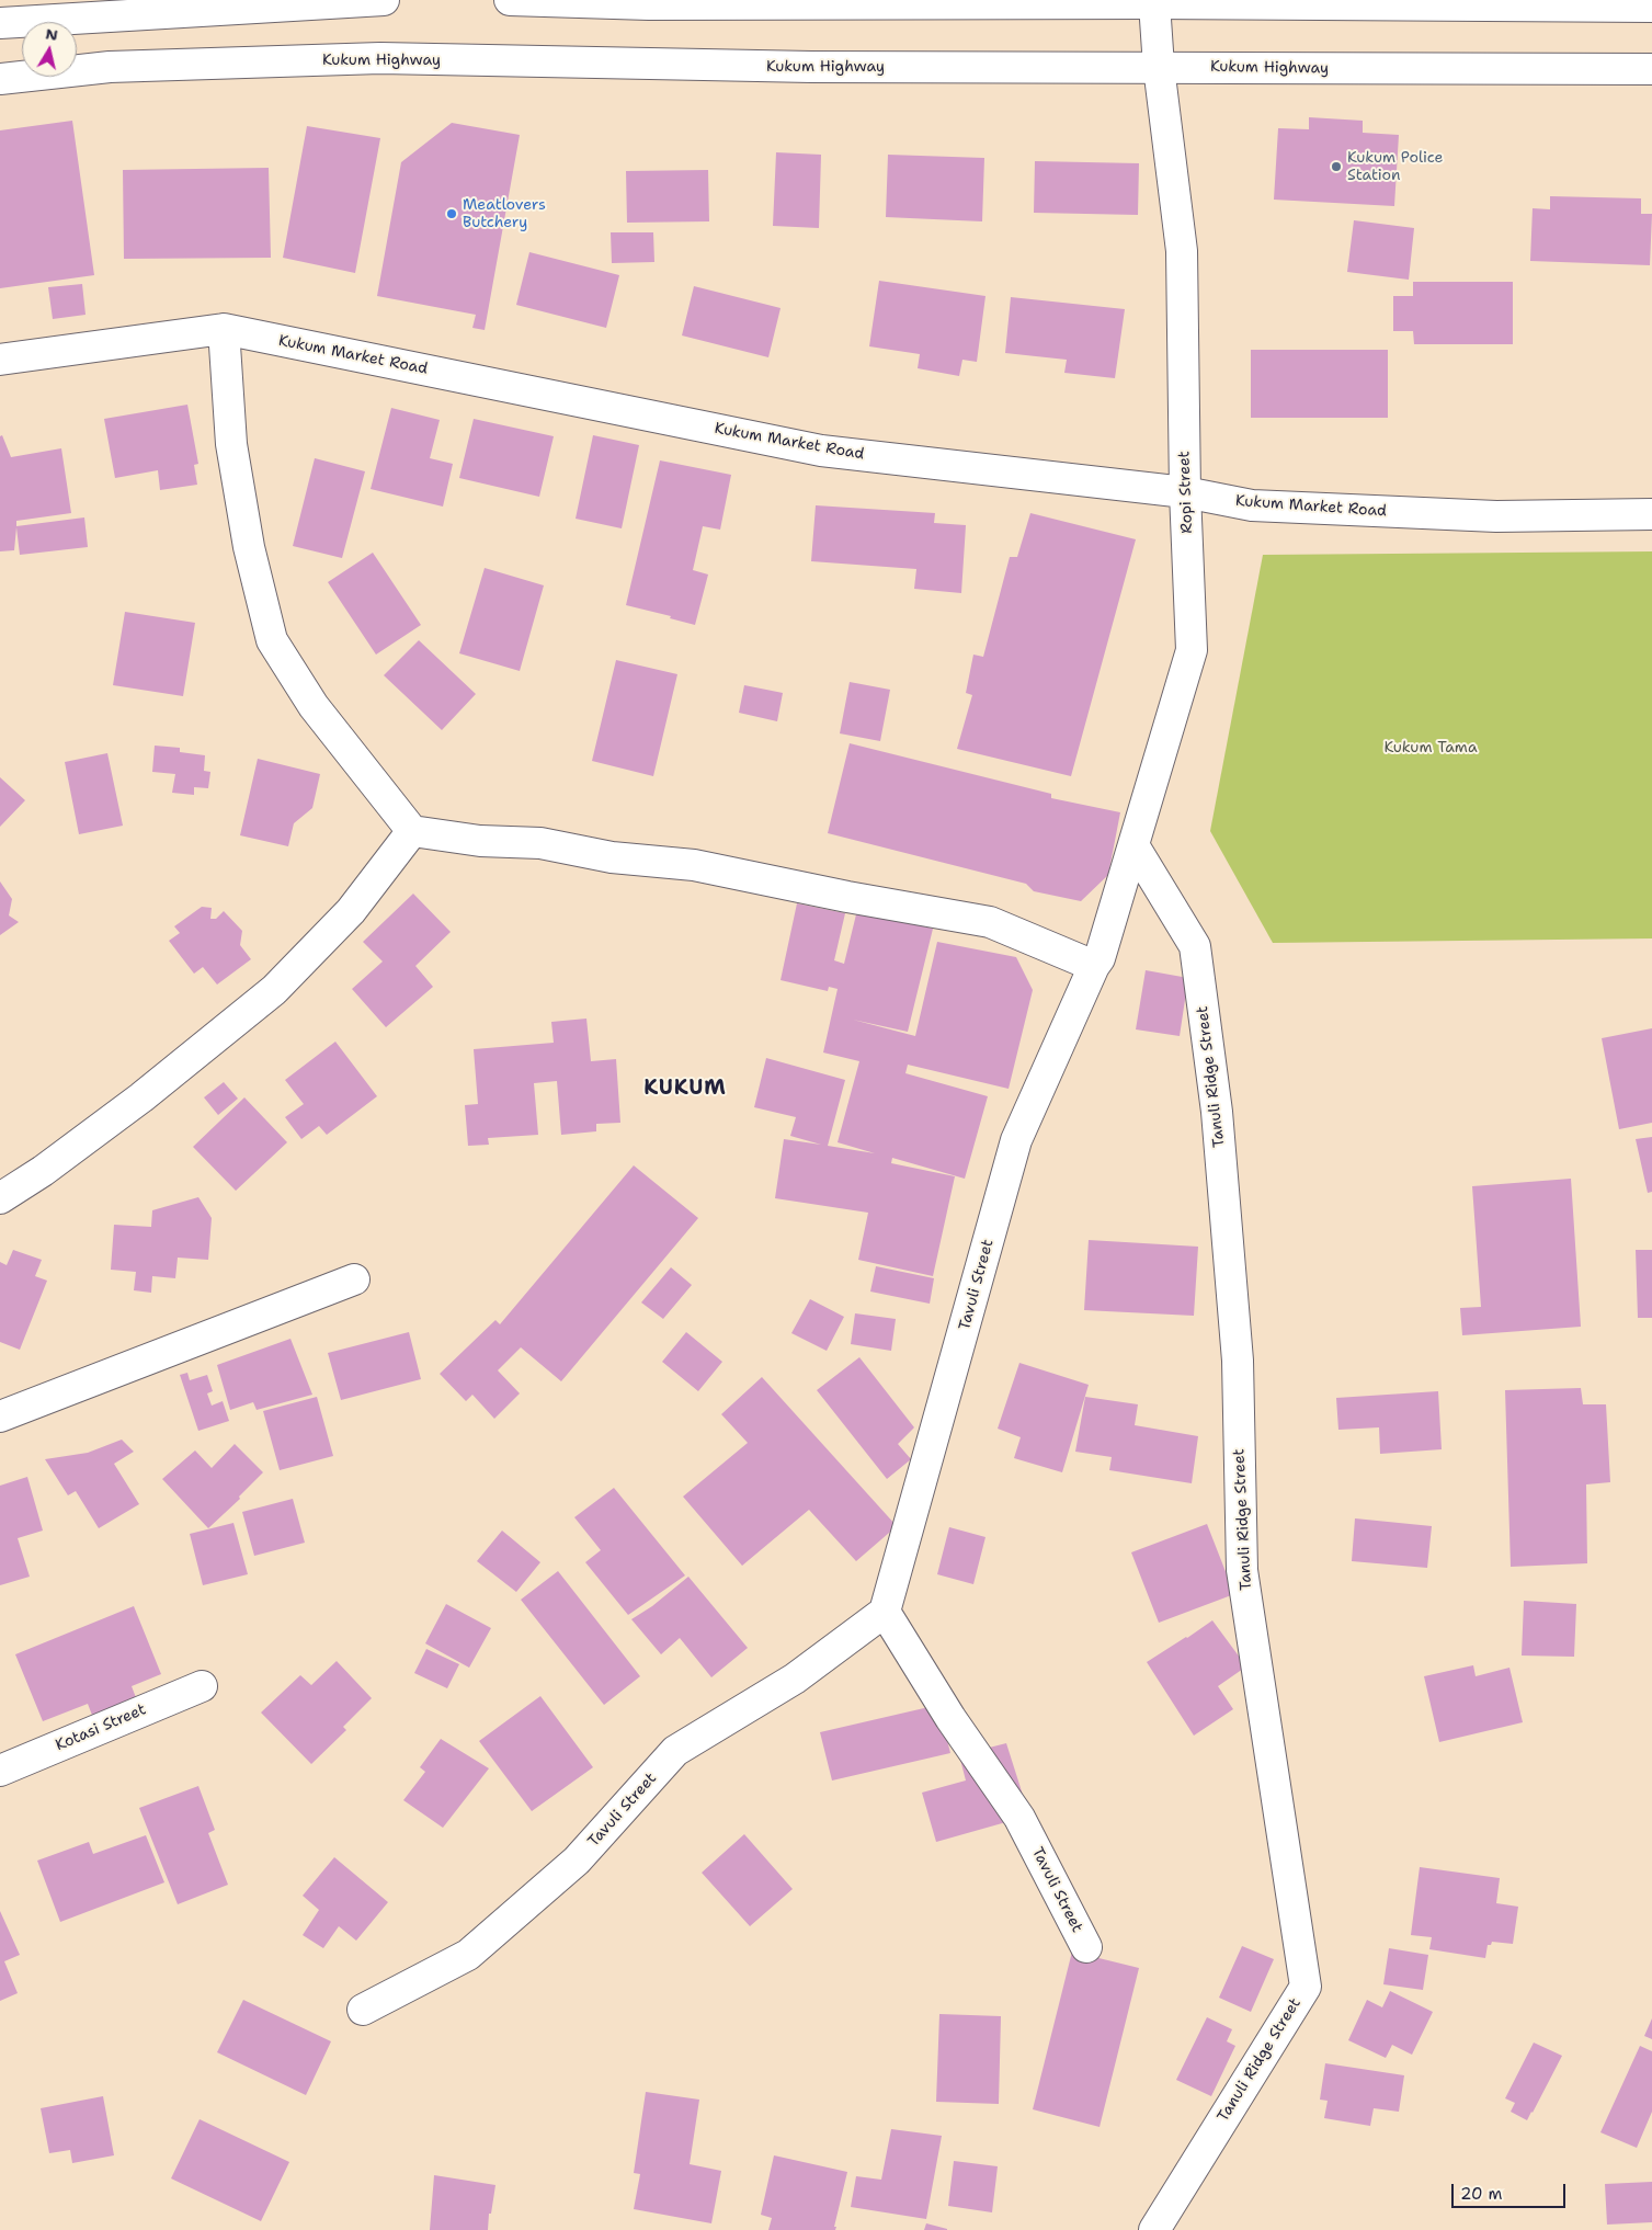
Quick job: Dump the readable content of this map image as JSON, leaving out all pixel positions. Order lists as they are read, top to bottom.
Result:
{
  "streets": {
    "street": [
      "Kukum Highway",
      "Kukum Market Road",
      "Ropi Street",
      "Tanuli Ridge Street",
      "Tavuli Street",
      "Kotasi Street"
    ]
  },
  "crossings": [
    ["Kukum Highway", "Ropi Street"],
    ["Kukum Market Road", "Ropi Street"],
    ["Ropi Street", "Tanuli Ridge Street"],
    ["Ropi Street", "Tavuli Street"]
  ],
  "districts": ["KUKUM"],
  "parks": ["Kukum Tama"],
  "places": ["Kukum Police Station", "Meatlovers Butchery"],
  "scale_bar": "20 m",
  "north": "top"
}
